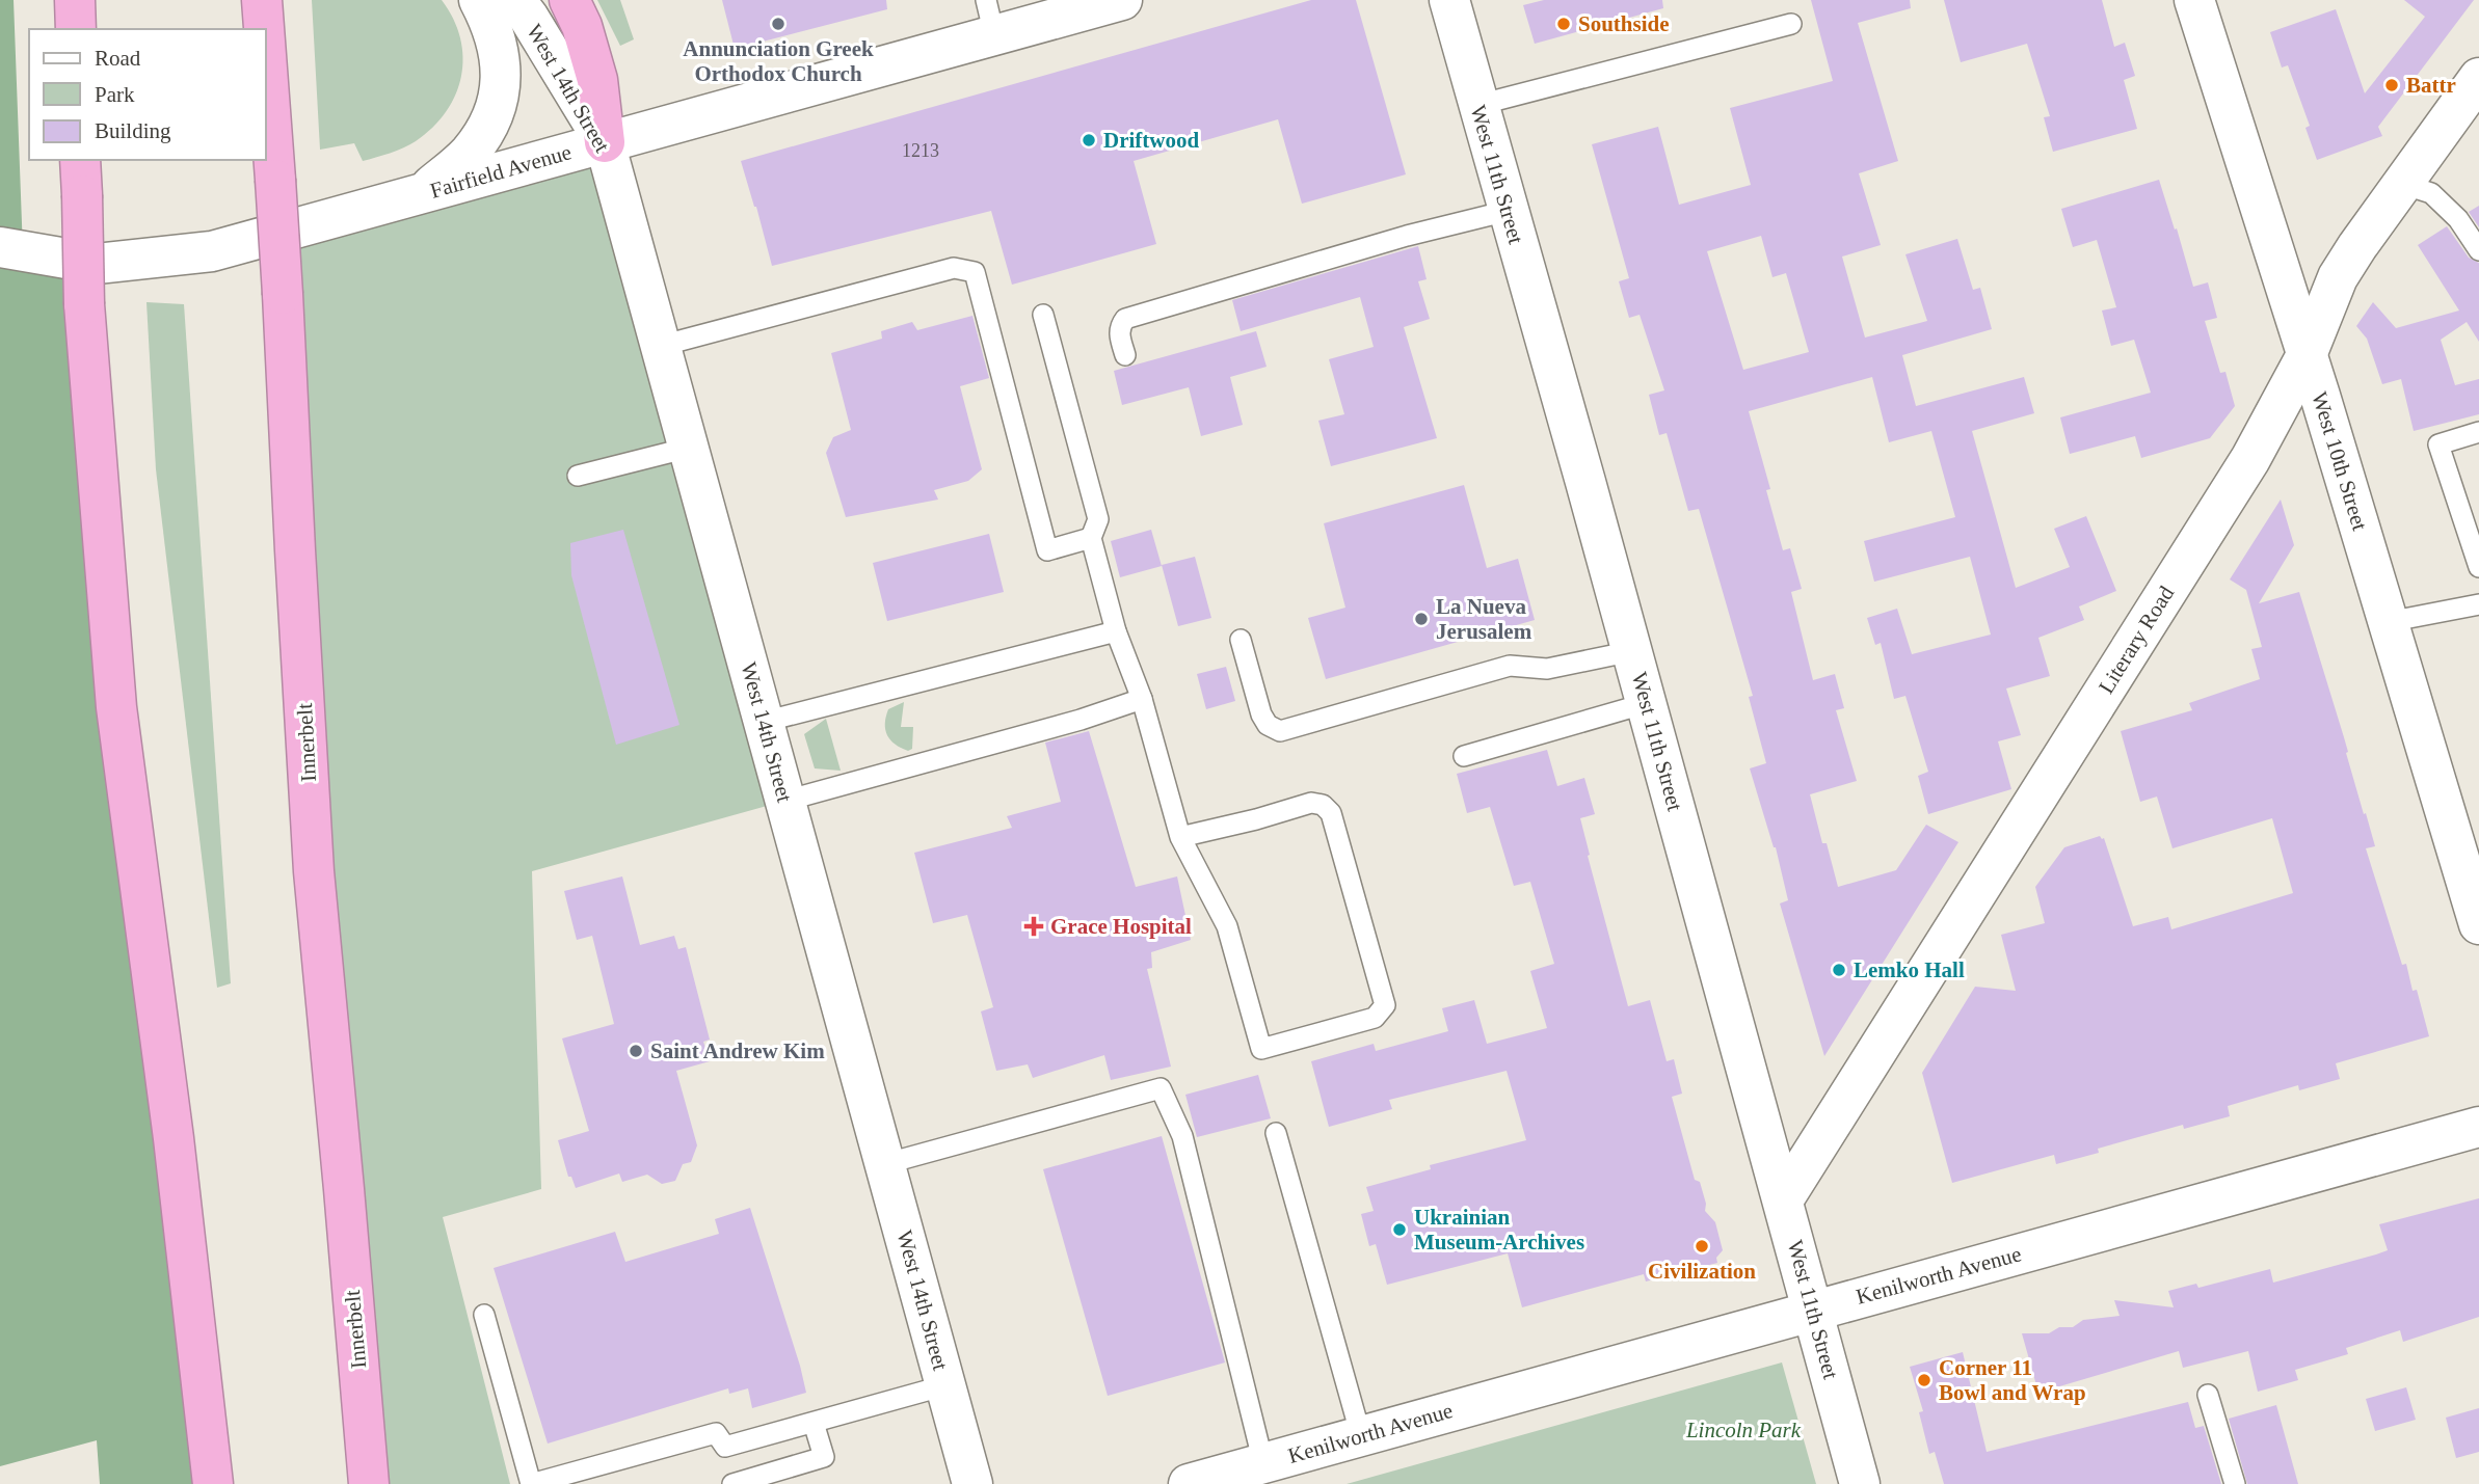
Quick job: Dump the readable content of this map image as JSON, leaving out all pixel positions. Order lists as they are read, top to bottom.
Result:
{
  "streets": {
    "highway": ["Innerbelt"],
    "street": [
      "West 14th Street",
      "Fairfield Avenue",
      "West 11th Street",
      "West 10th Street",
      "Literary Road",
      "Kenilworth Avenue"
    ]
  },
  "crossings": [
    ["West 14th Street", "Fairfield Avenue"],
    ["West 11th Street", "Literary Road"],
    ["West 11th Street", "Kenilworth Avenue"],
    ["West 10th Street", "Literary Road"]
  ],
  "parks": ["Lincoln Park"],
  "places": {
    "other": [
      "Annunciation Greek Orthodox Church",
      "Southside",
      "Battr",
      "Driftwood",
      "La Nueva Jerusalem",
      "Lemko Hall",
      "Saint Andrew Kim",
      "Ukrainian Museum-Archives",
      "Civilization",
      "Corner 11 Bowl and Wrap"
    ],
    "health": ["Grace Hospital"]
  },
  "house_numbers": ["1213"],
  "legend": ["Road", "Park", "Building"]
}
